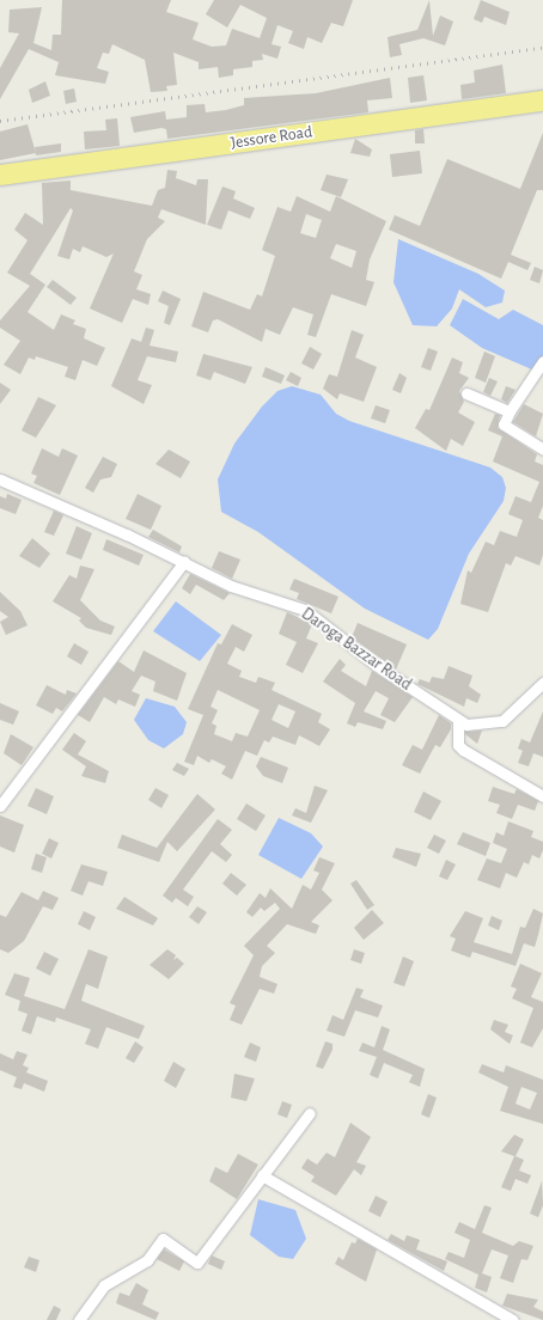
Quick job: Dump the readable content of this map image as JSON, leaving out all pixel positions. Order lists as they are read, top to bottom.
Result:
{
  "streets": {
    "highway": ["Jessore Road"],
    "street": ["Daroga Bazzar Road"]
  }
}
